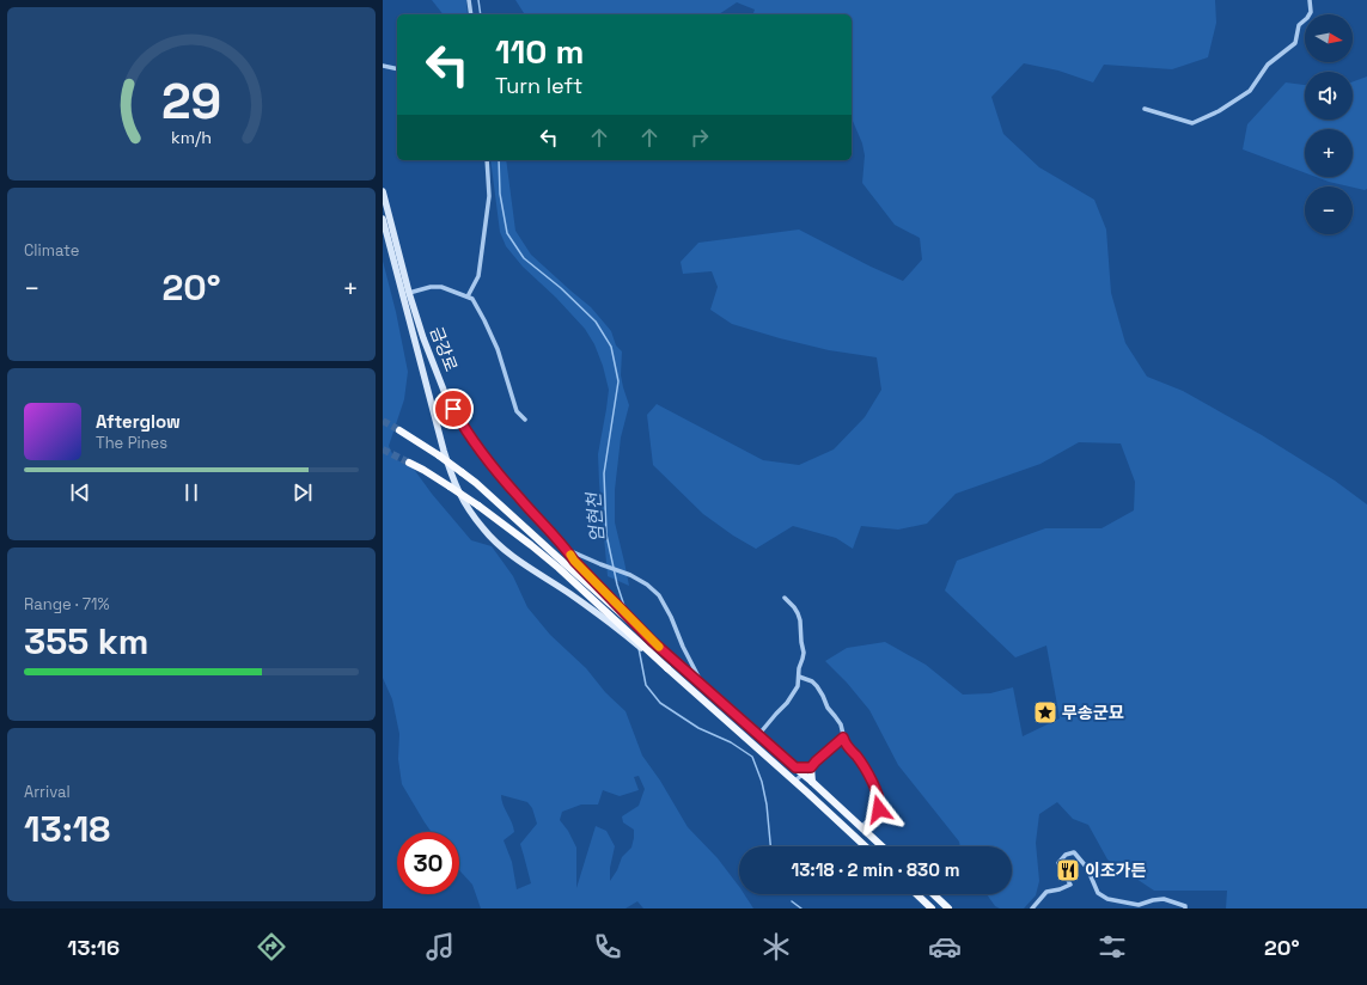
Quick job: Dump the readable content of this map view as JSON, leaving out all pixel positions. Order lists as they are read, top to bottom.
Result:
{
  "streets": {
    "main road": ["금강로"]
  },
  "water": ["엄현천"],
  "places": {
    "place": ["무송군묘"],
    "restaurant": ["이조가든"]
  },
  "north": "right",
  "page": {
    "map_buttons": ["+", "−"],
    "turn": ["110 m", "Turn left"],
    "tile": [
      "Climate",
      ["Range · 71%", "355 km"],
      ["Arrival", "13:18"]
    ],
    "heat": ["−", "20°", "+"],
    "song": ["Afterglow", "The Pines"],
    "limit": "30",
    "trip": "13:18 · 2 min · 830 m",
    "tabs": ["13:16", "20°"],
    "gauge": ["29", "km/h"]
  }
}
